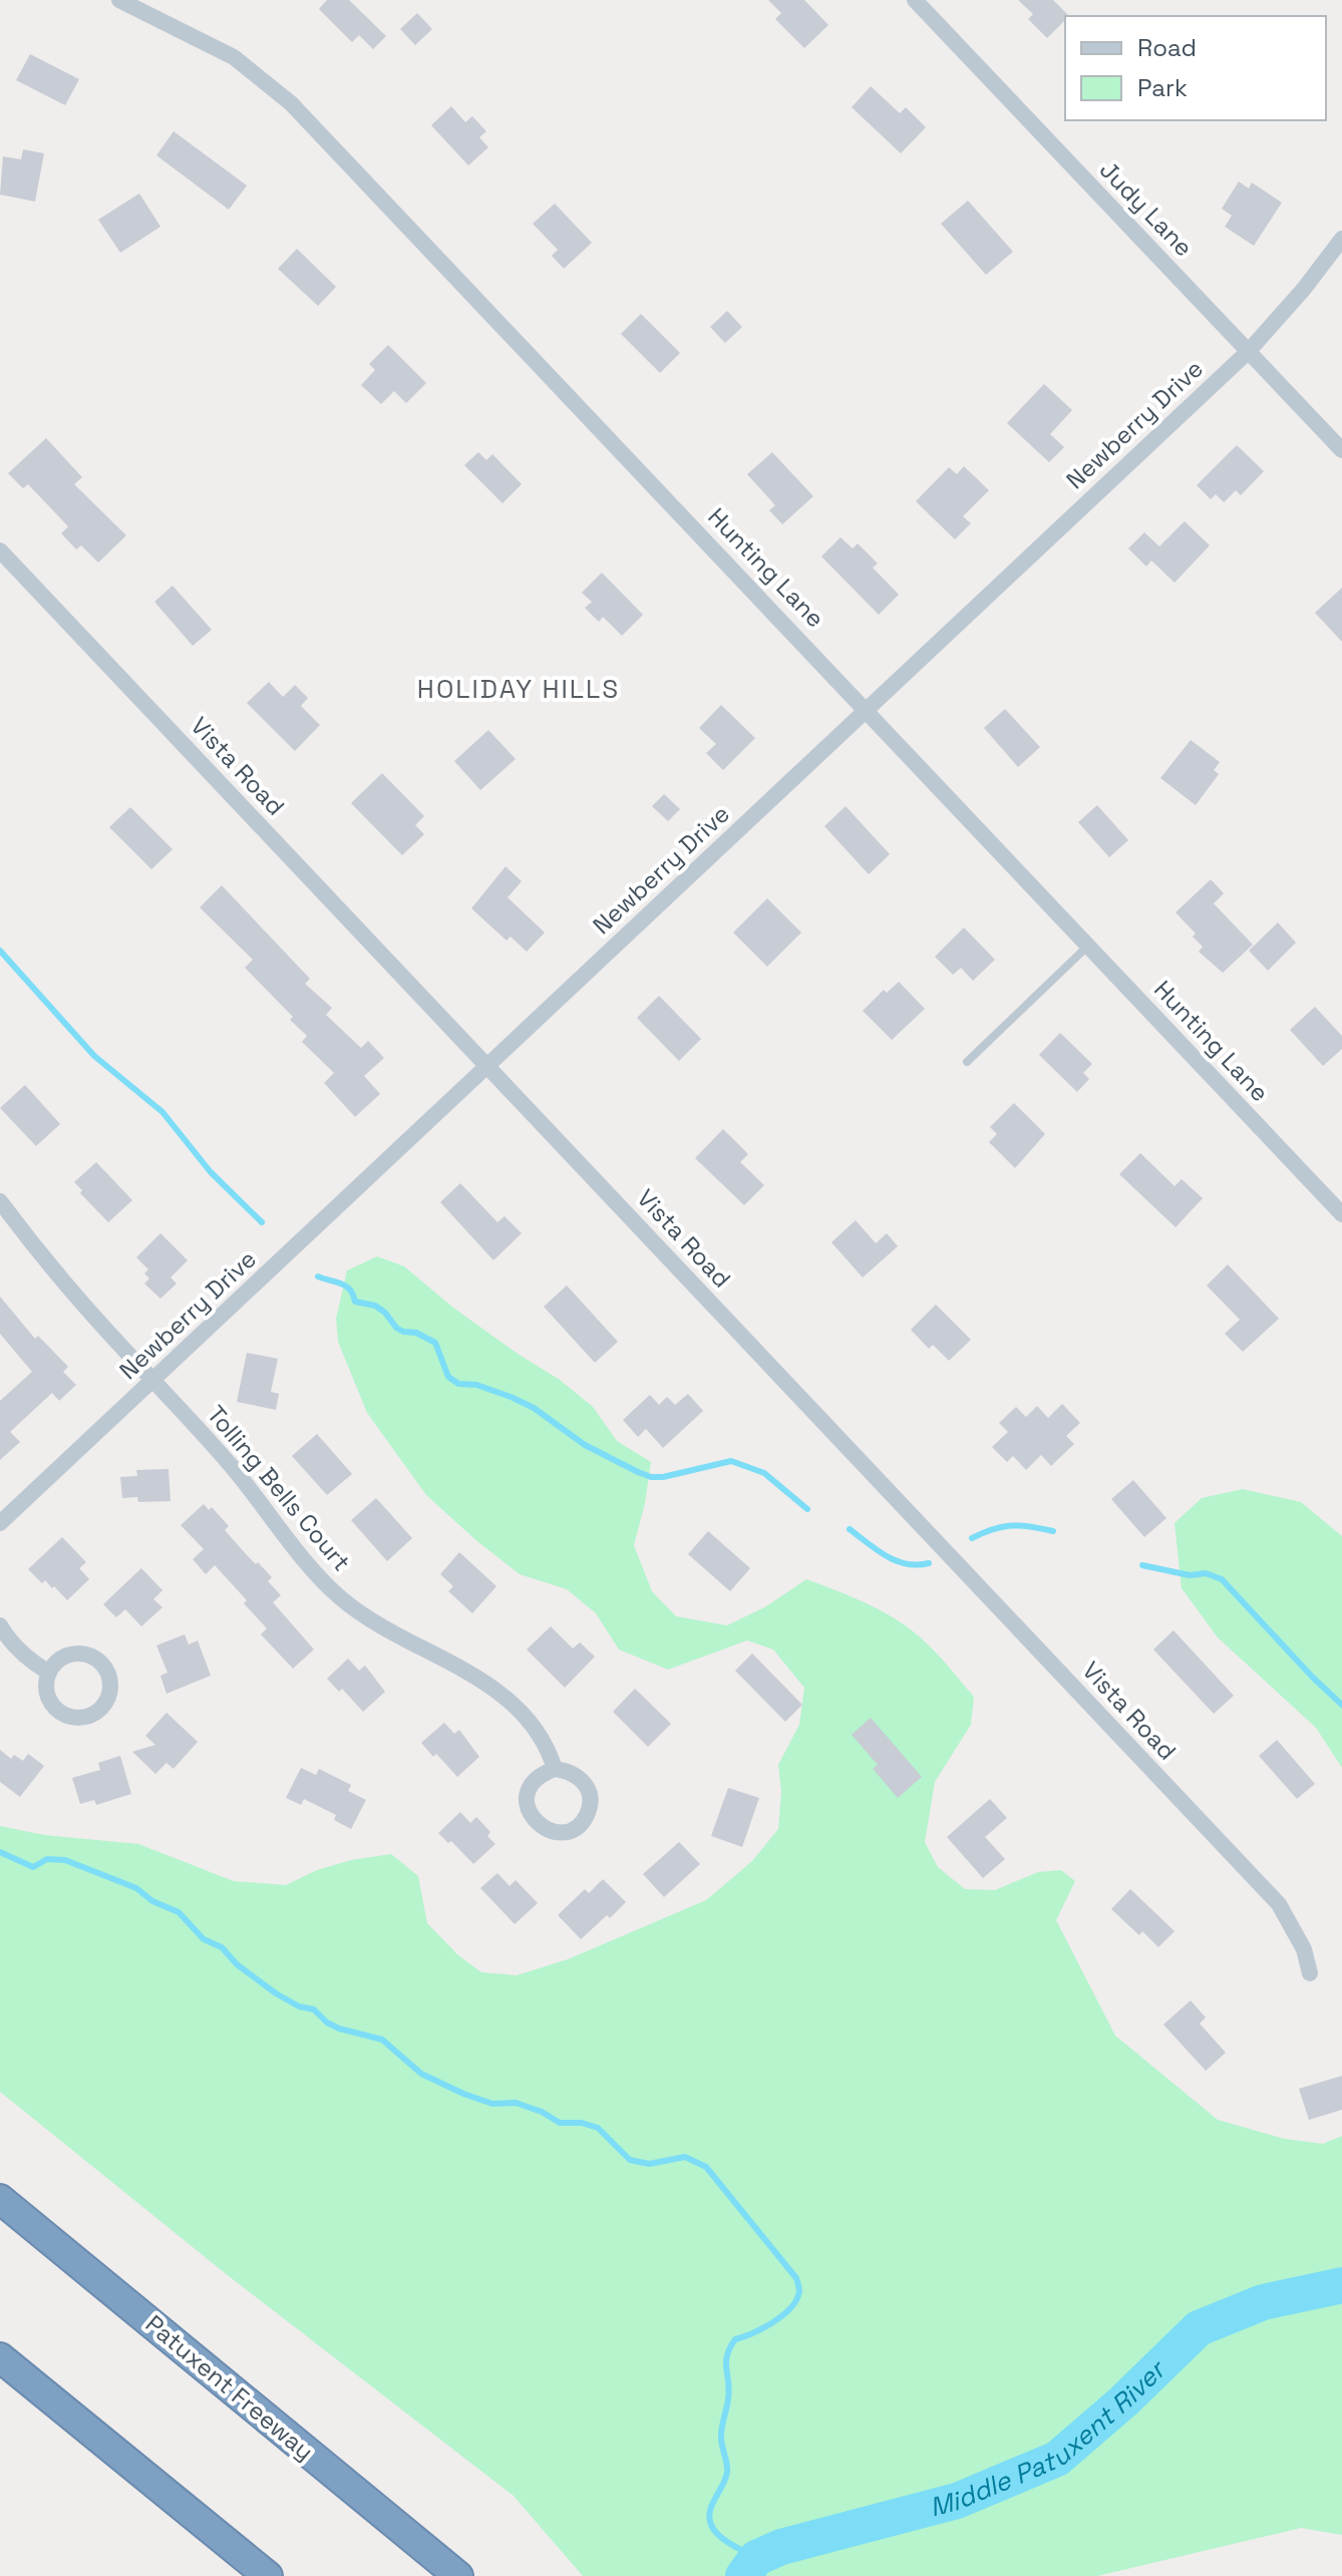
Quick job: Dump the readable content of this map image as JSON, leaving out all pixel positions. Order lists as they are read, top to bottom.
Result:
{
  "streets": {
    "highway": ["Patuxent Freeway"],
    "street": [
      "Judy Lane",
      "Newberry Drive",
      "Hunting Lane",
      "Vista Road",
      "Tolling Bells Court"
    ]
  },
  "crossings": [
    ["Judy Lane", "Newberry Drive"],
    ["Newberry Drive", "Hunting Lane"],
    ["Newberry Drive", "Vista Road"],
    ["Newberry Drive", "Tolling Bells Court"]
  ],
  "districts": ["HOLIDAY HILLS"],
  "water": ["Middle Patuxent River"],
  "legend": ["Road", "Park"]
}
